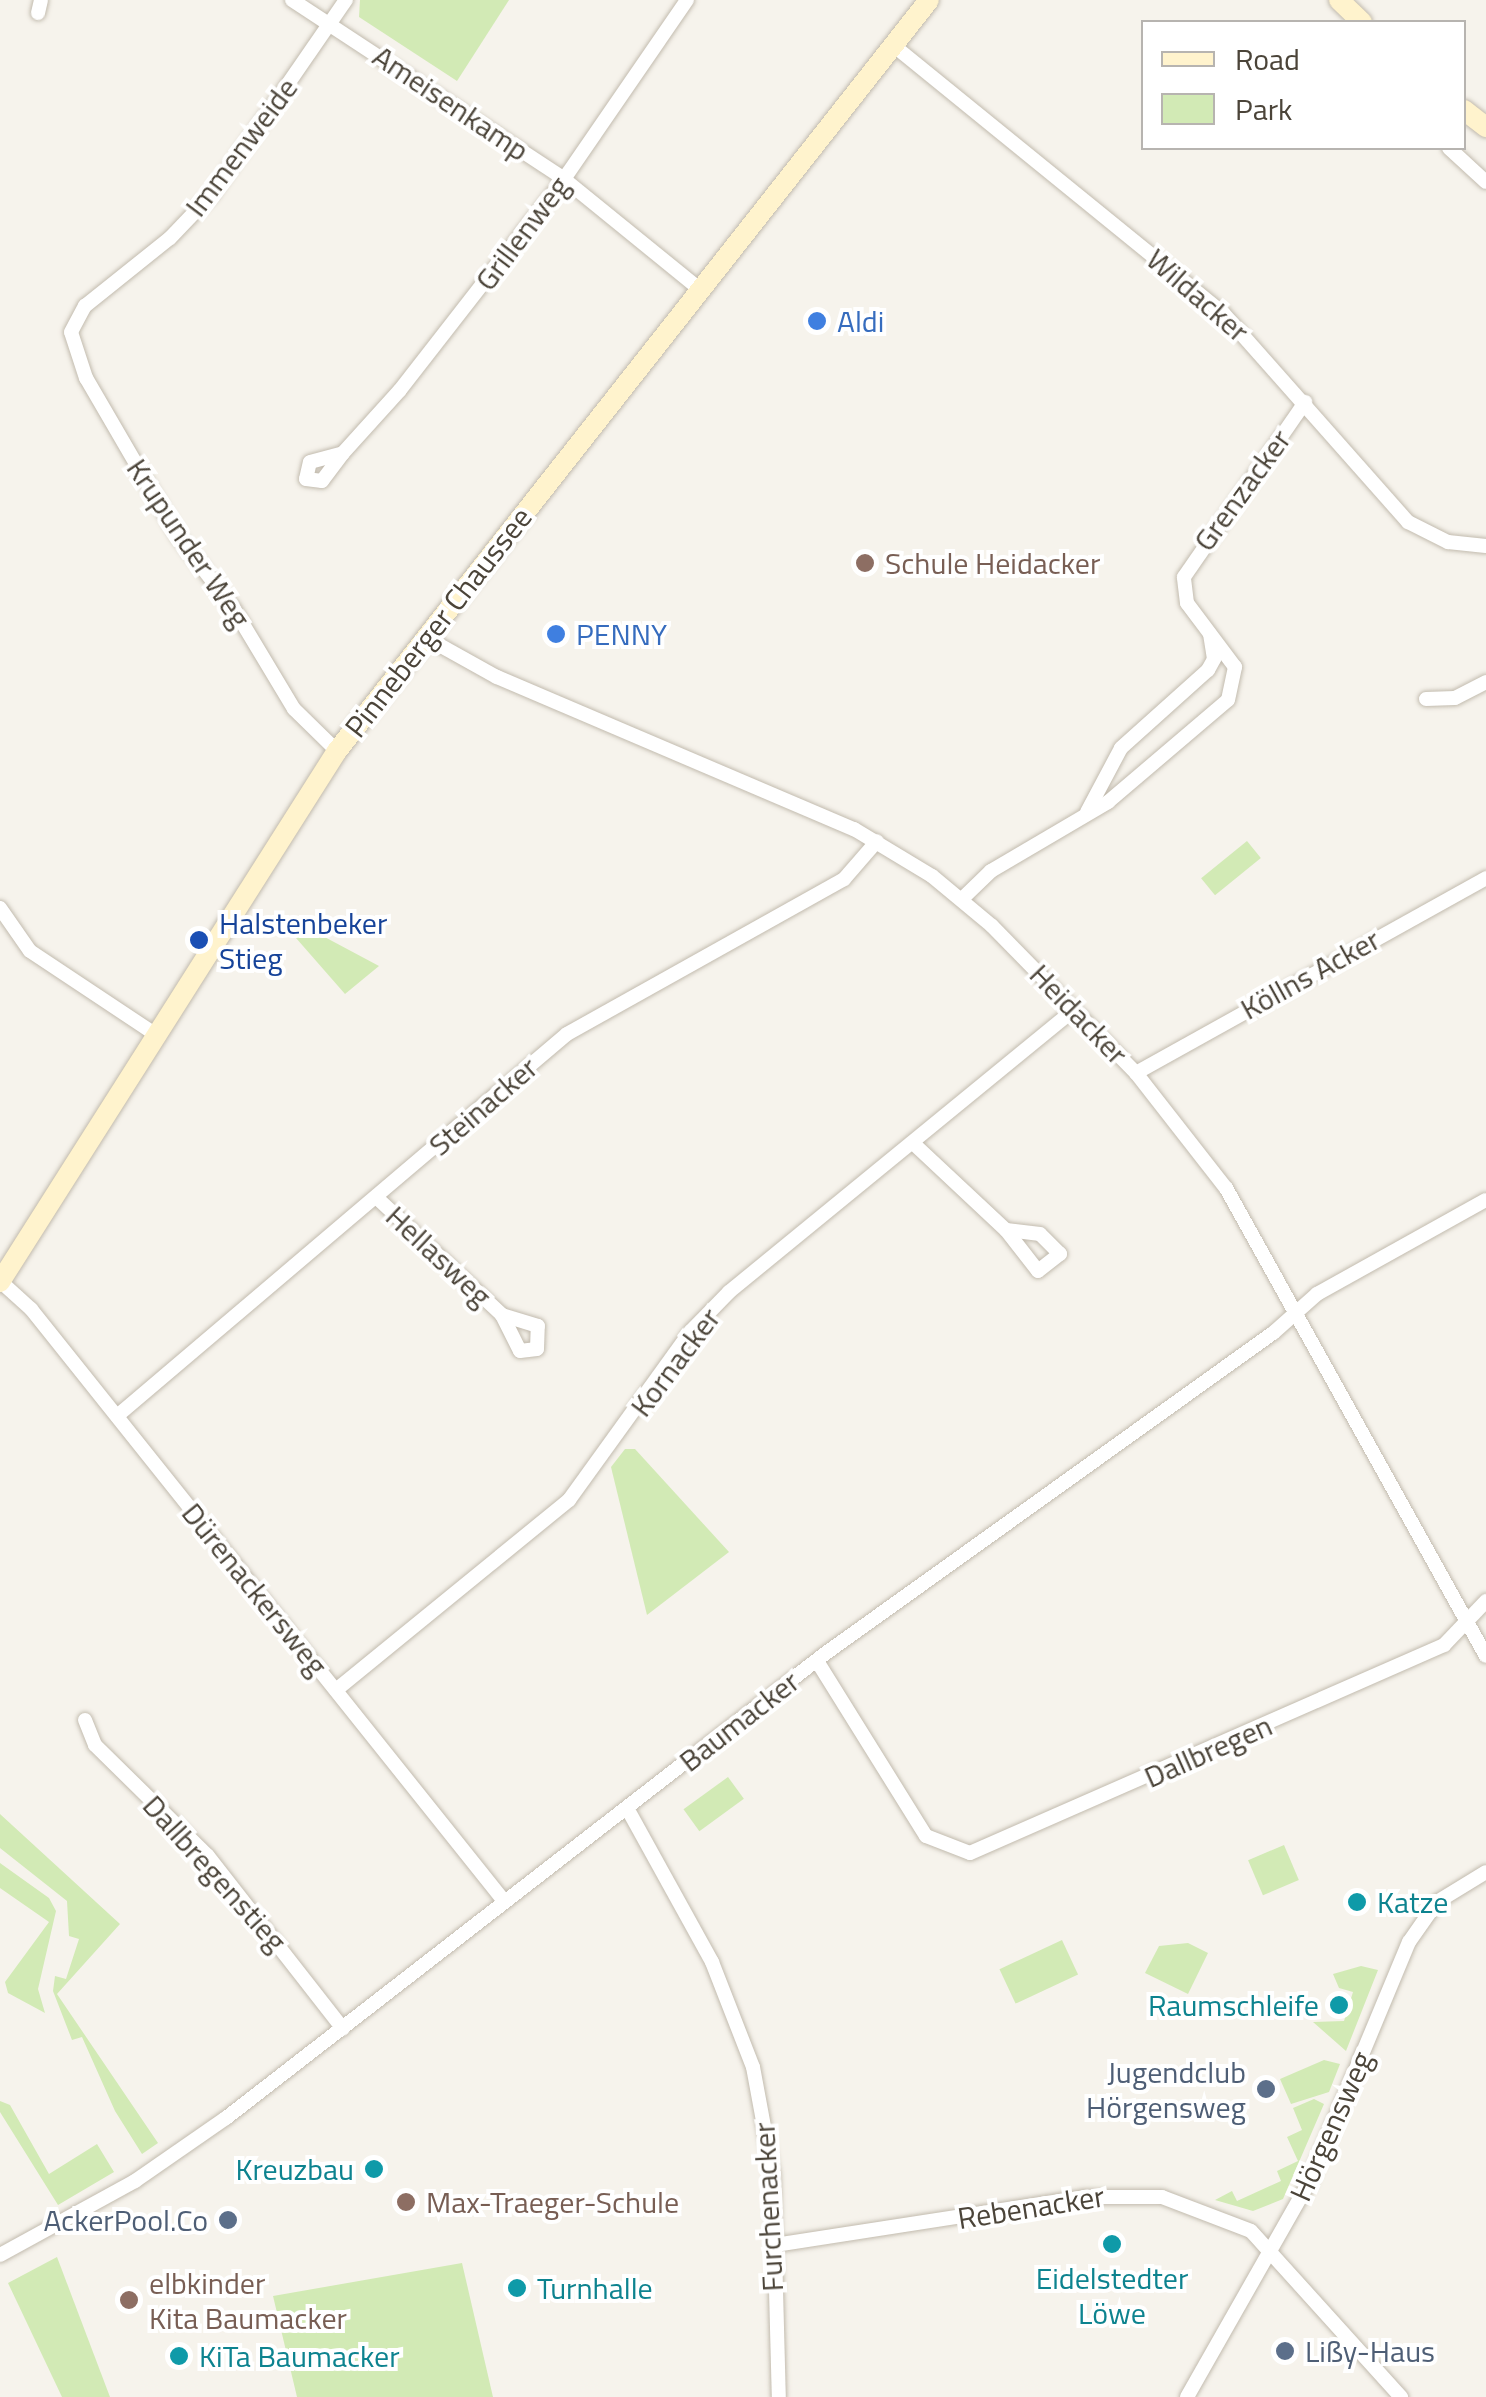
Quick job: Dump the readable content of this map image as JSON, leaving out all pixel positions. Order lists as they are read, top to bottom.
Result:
{
  "streets": {
    "main road": ["Pinneberger Chaussee"],
    "street": [
      "Ameisenkamp",
      "Immenweide",
      "Grillenweg",
      "Wildacker",
      "Grenzacker",
      "Krupunder Weg",
      "Köllns Acker",
      "Heidacker",
      "Steinacker",
      "Hellasweg",
      "Kornacker",
      "Dürenackersweg",
      "Baumacker",
      "Dallbregen",
      "Dallbregenstieg",
      "Hörgensweg",
      "Furchenacker",
      "Rebenacker"
    ]
  },
  "crossings": [
    ["Ameisenkamp", "Immenweide"],
    ["Ameisenkamp", "Grillenweg"],
    ["Ameisenkamp", "Pinneberger Chaussee"],
    ["Immenweide", "Krupunder Weg"],
    ["Wildacker", "Grenzacker"],
    ["Wildacker", "Pinneberger Chaussee"],
    ["Grenzacker", "Heidacker"],
    ["Krupunder Weg", "Pinneberger Chaussee"],
    ["Pinneberger Chaussee", "Heidacker"],
    ["Pinneberger Chaussee", "Dürenackersweg"],
    ["Köllns Acker", "Heidacker"],
    ["Heidacker", "Steinacker"],
    ["Heidacker", "Kornacker"],
    ["Heidacker", "Baumacker"],
    ["Heidacker", "Dallbregen"],
    ["Steinacker", "Hellasweg"],
    ["Steinacker", "Dürenackersweg"],
    ["Kornacker", "Dürenackersweg"],
    ["Dürenackersweg", "Baumacker"],
    ["Baumacker", "Dallbregen"],
    ["Baumacker", "Dallbregenstieg"],
    ["Baumacker", "Furchenacker"],
    ["Hörgensweg", "Rebenacker"],
    ["Furchenacker", "Rebenacker"]
  ],
  "places": [
    "Aldi",
    "Schule Heidacker",
    "PENNY",
    "Halstenbeker Stieg",
    "Katze",
    "Raumschleife",
    "Jugendclub Hörgensweg",
    "Kreuzbau",
    "Max-Traeger-Schule",
    "AckerPool.Co",
    "Eidelstedter Löwe",
    "Turnhalle",
    "elbkinder Kita Baumacker",
    "Lißy-Haus",
    "KiTa Baumacker"
  ],
  "legend": ["Road", "Park"]
}
